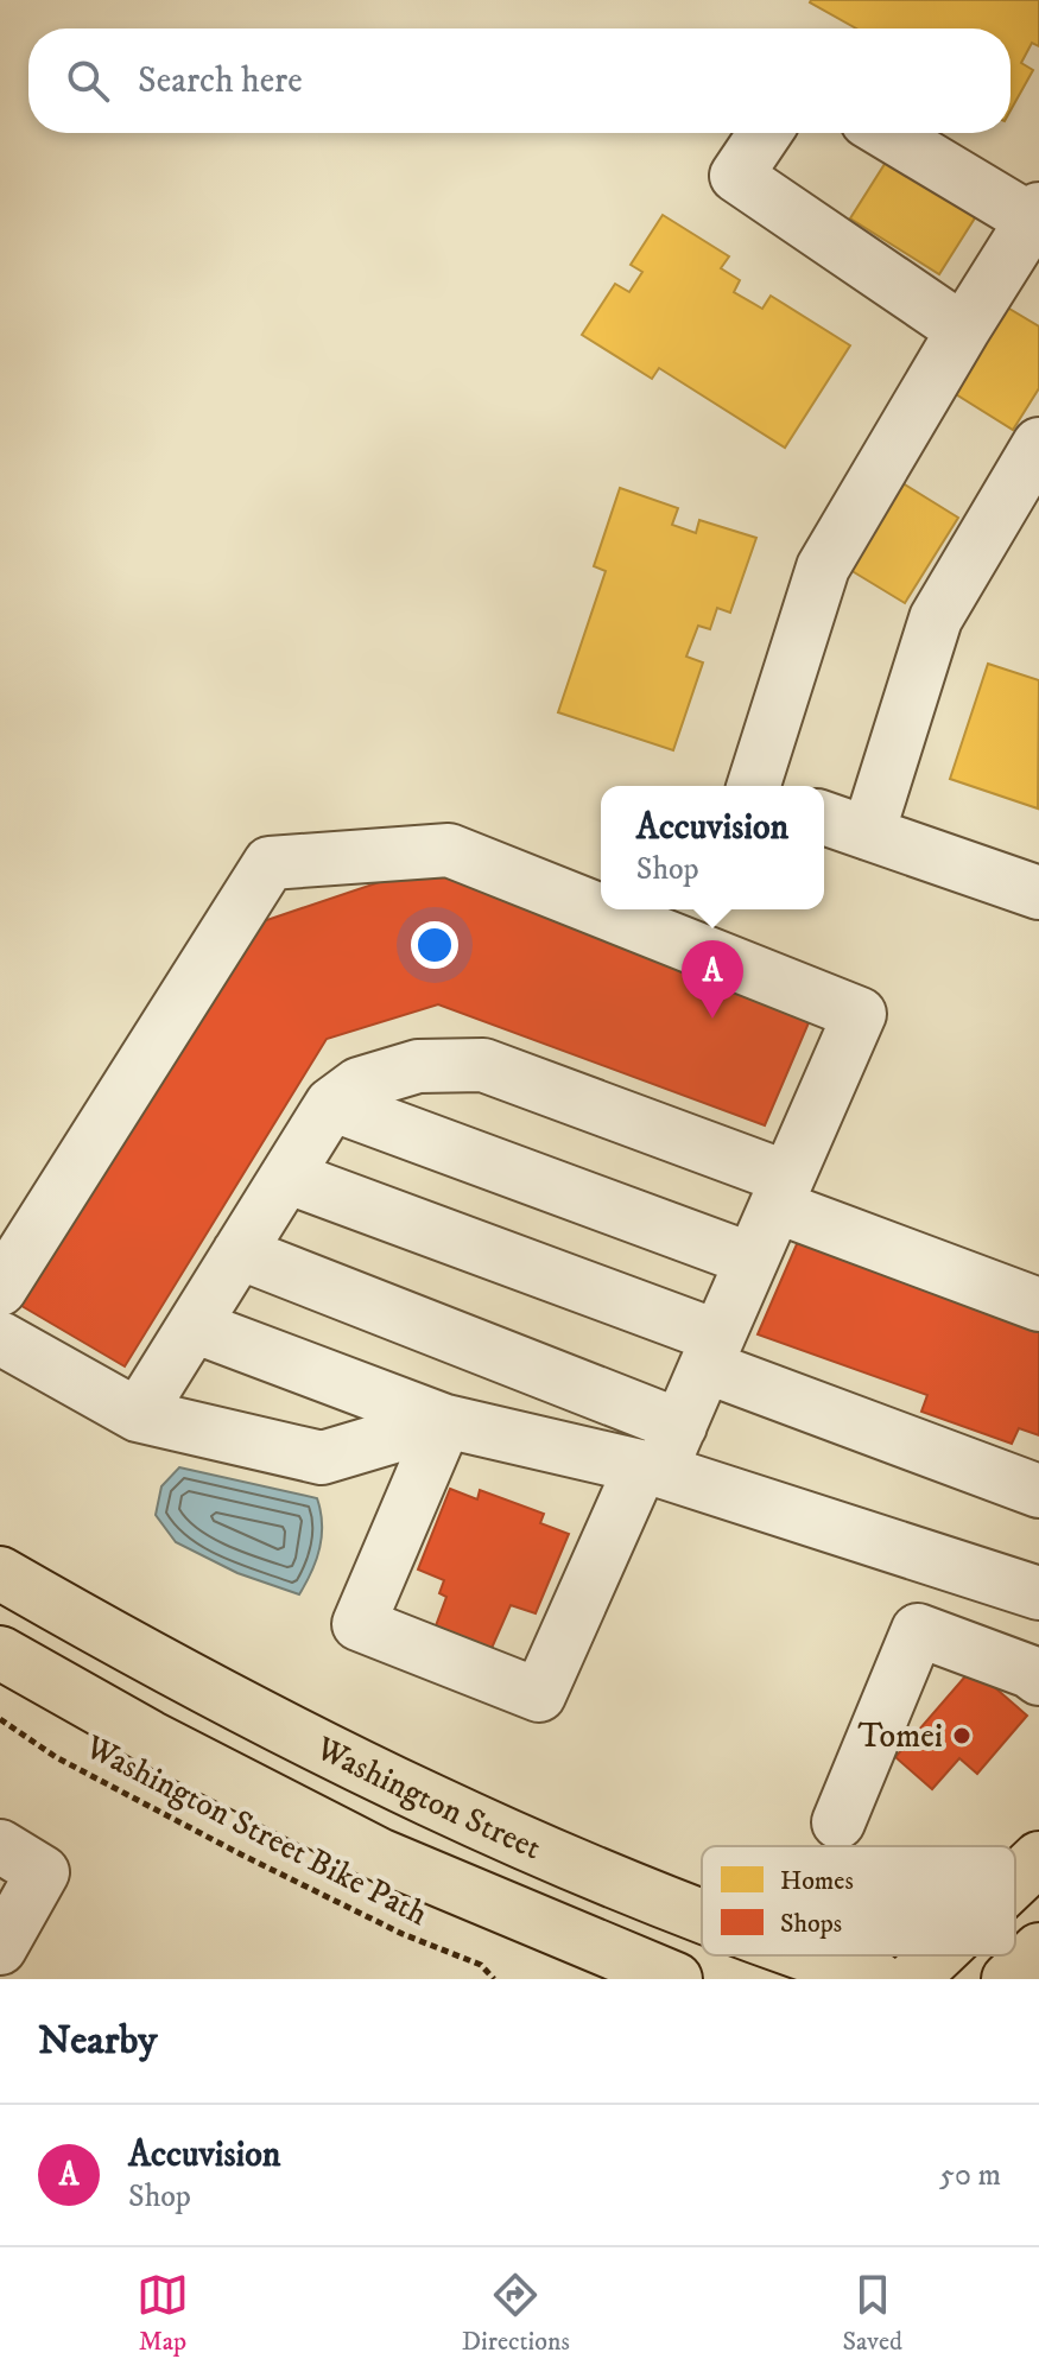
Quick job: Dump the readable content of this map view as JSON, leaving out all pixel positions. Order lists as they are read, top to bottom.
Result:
{
  "streets": {
    "main road": ["Washington Street"],
    "path": ["Washington Street Bike Path"]
  },
  "places": ["Tomei"],
  "legend": ["Homes", "Shops"],
  "page": {
    "search": "Search here",
    "popup": ["Accuvision", "Shop"],
    "pins": "A",
    "heading": "Nearby",
    "list": [
      {
        "mark": "A",
        "name": "Accuvision",
        "note": "Shop",
        "value": "50 m"
      }
    ],
    "nav": ["Map", "Directions", "Saved"]
  }
}
